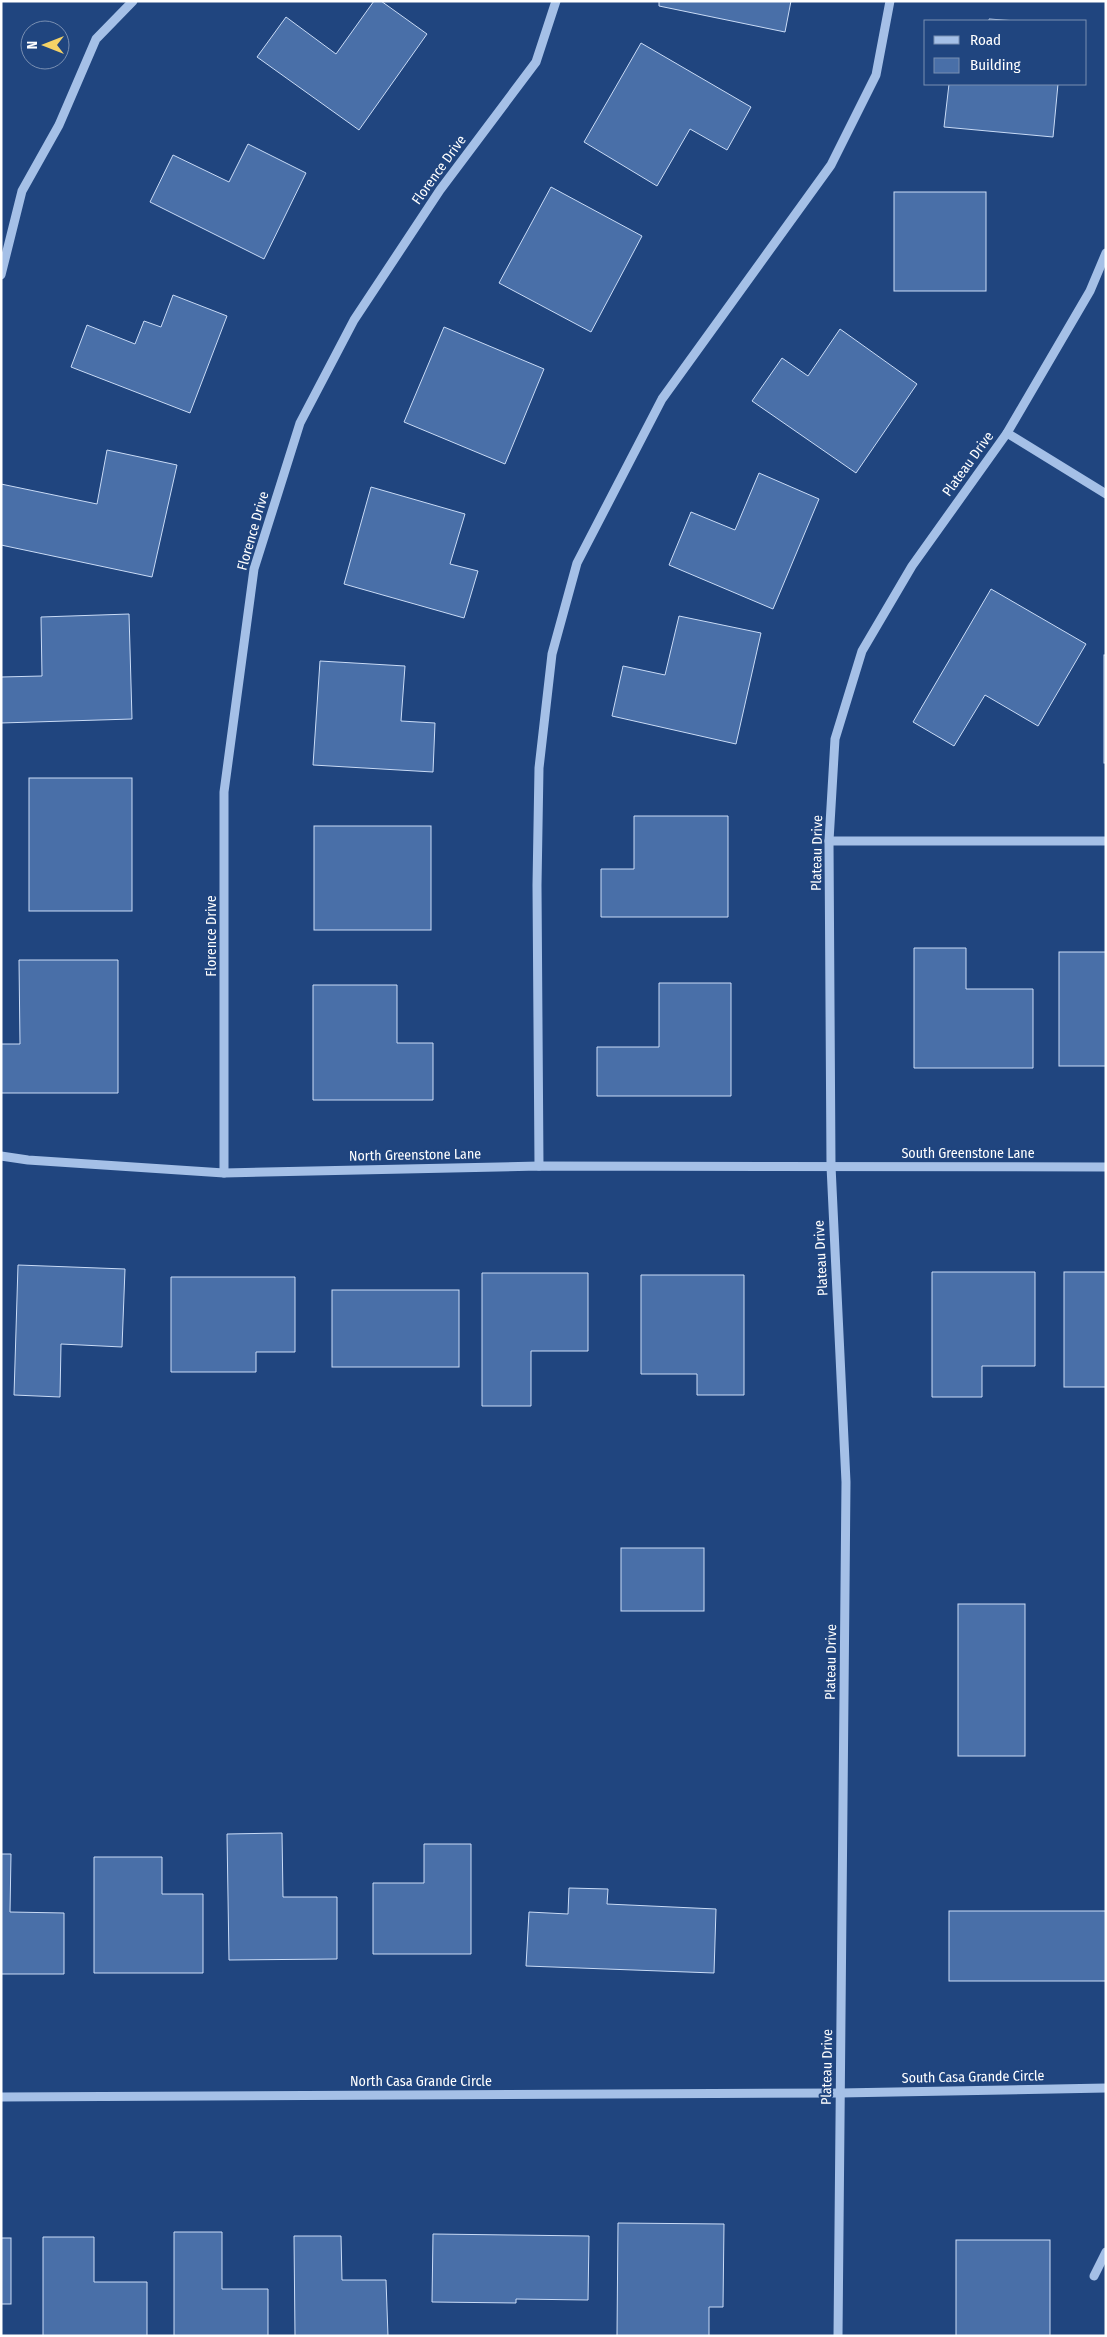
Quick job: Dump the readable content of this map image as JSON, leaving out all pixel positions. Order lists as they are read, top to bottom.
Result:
{
  "streets": {
    "street": [
      "Florence Drive",
      "Plateau Drive",
      "South Greenstone Lane",
      "North Greenstone Lane",
      "South Casa Grande Circle",
      "North Casa Grande Circle"
    ]
  },
  "crossings": [
    ["Florence Drive", "North Greenstone Lane"],
    ["Plateau Drive", "South Greenstone Lane"],
    ["Plateau Drive", "North Greenstone Lane"],
    ["Plateau Drive", "South Casa Grande Circle"],
    ["Plateau Drive", "North Casa Grande Circle"],
    ["South Greenstone Lane", "North Greenstone Lane"],
    ["South Casa Grande Circle", "North Casa Grande Circle"]
  ],
  "legend": ["Road", "Building"],
  "north": "left"
}
